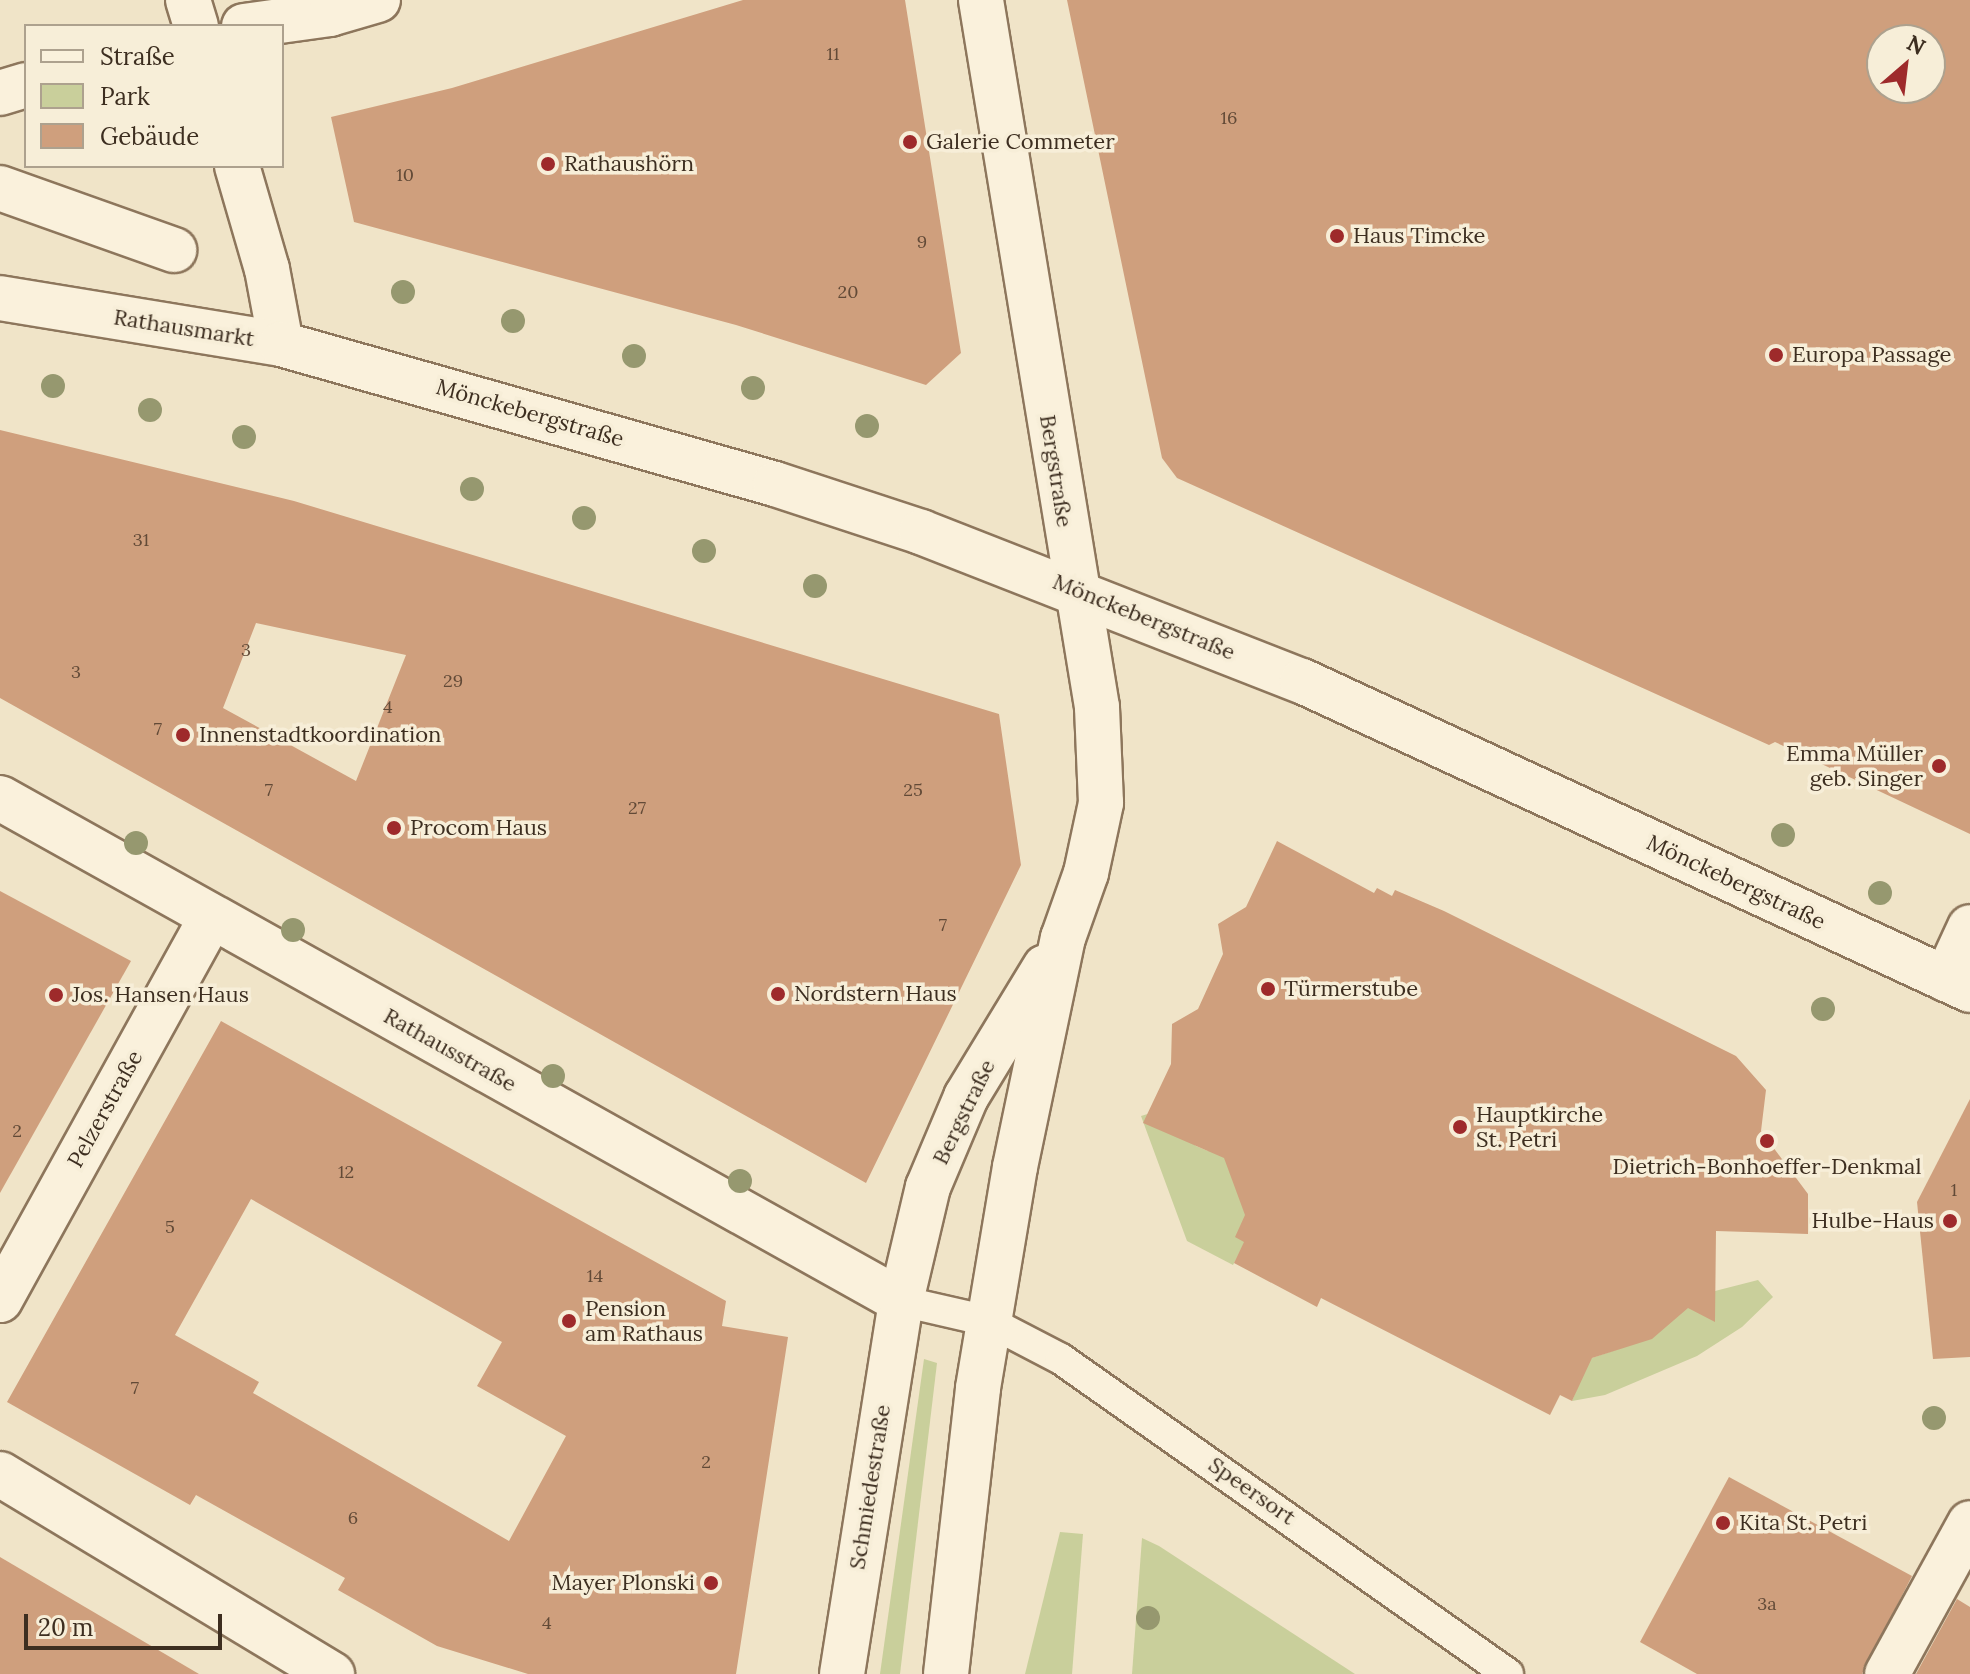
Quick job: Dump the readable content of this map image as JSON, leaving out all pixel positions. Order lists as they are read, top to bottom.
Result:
{
  "streets": {
    "street": [
      "Rathausmarkt",
      "Mönckebergstraße",
      "Bergstraße",
      "Rathausstraße",
      "Pelzerstraße",
      "Schmiedestraße"
    ],
    "lane": ["Speersort"]
  },
  "crossings": [
    ["Rathausmarkt", "Mönckebergstraße"],
    ["Mönckebergstraße", "Bergstraße"],
    ["Bergstraße", "Rathausstraße"],
    ["Bergstraße", "Schmiedestraße"],
    ["Bergstraße", "Speersort"],
    ["Rathausstraße", "Pelzerstraße"],
    ["Rathausstraße", "Schmiedestraße"],
    ["Rathausstraße", "Speersort"],
    ["Schmiedestraße", "Speersort"]
  ],
  "places": [
    "Galerie Commeter",
    "Rathaushörn",
    "Haus Timcke",
    "Europa Passage",
    "Innenstadtkoordination",
    "Emma Müller geb. Singer",
    "Procom Haus",
    "Türmerstube",
    "Nordstern Haus",
    "Jos. Hansen Haus",
    "Hauptkirche St. Petri",
    "Dietrich-Bonhoeffer-Denkmal",
    "Hulbe-Haus",
    "Pension am Rathaus",
    "Kita St. Petri",
    "Mayer Plonski"
  ],
  "house_numbers": [
    "11",
    "16",
    "10",
    "9",
    "20",
    "31",
    "3",
    "3",
    "29",
    "4",
    "7",
    "7",
    "25",
    "27",
    "7",
    "2",
    "12",
    "1",
    "5",
    "14",
    "7",
    "2",
    "6",
    "3a",
    "4"
  ],
  "legend": ["Straße", "Park", "Gebäude"],
  "scale_bar": "20 m",
  "north": "top right"
}
